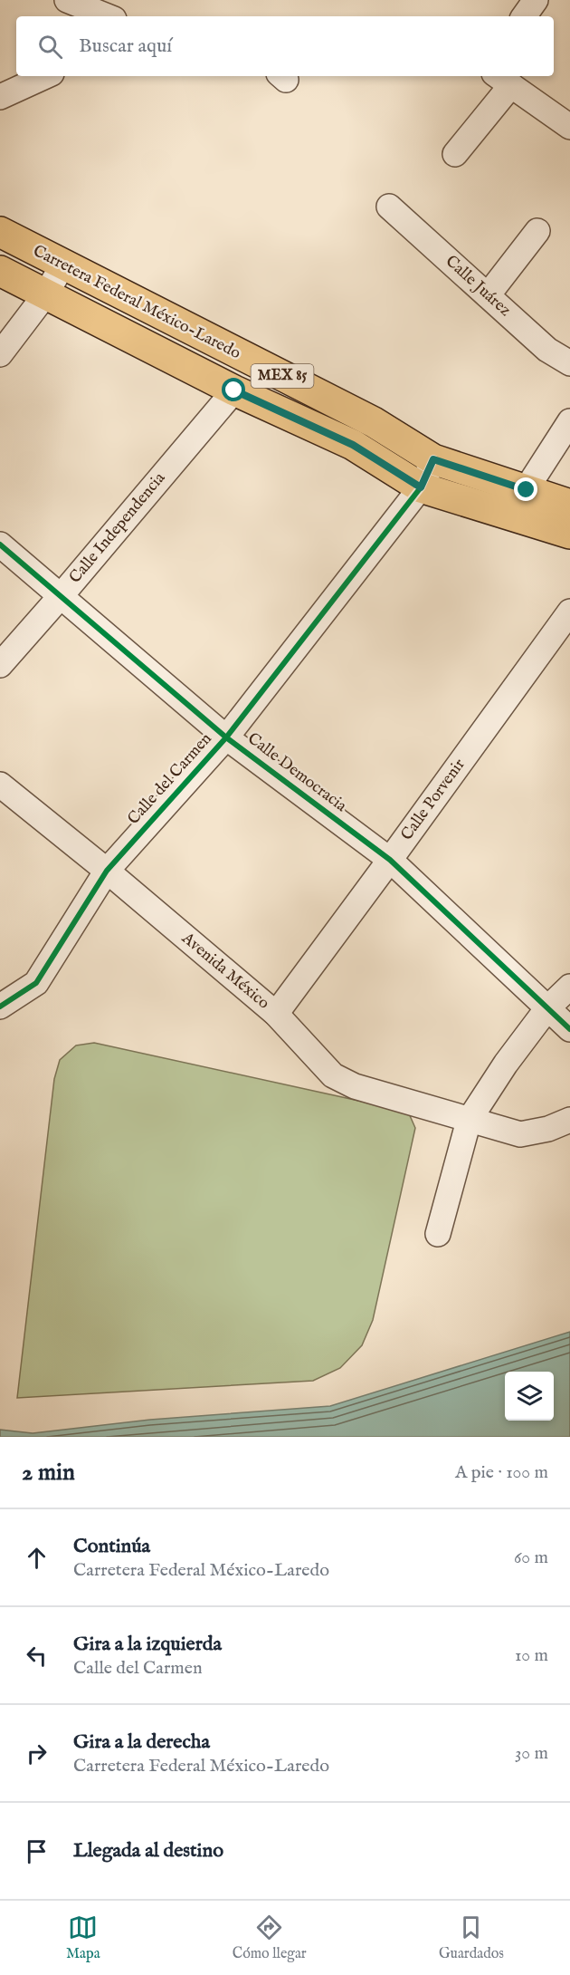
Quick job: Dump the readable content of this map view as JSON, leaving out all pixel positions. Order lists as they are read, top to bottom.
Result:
{
  "streets": {
    "main road": ["Carretera Federal México-Laredo", "MEX 85"],
    "street": [
      "Calle Juárez",
      "Calle Independencia",
      "Calle Democracia",
      "Calle del Carmen",
      "Calle Porvenir",
      "Avenida México"
    ]
  },
  "crossings": [
    ["Carretera Federal México-Laredo", "Calle Independencia"],
    ["Carretera Federal México-Laredo", "Calle del Carmen"],
    ["Calle Independencia", "Calle Democracia"],
    ["Calle Democracia", "Calle del Carmen"],
    ["Calle Democracia", "Calle Porvenir"],
    ["Calle del Carmen", "Avenida México"],
    ["Calle Porvenir", "Avenida México"]
  ],
  "page": {
    "search": "Buscar aquí",
    "heading": ["2 min", "A pie · 100 m"],
    "list": [
      ["Continúa", "Carretera Federal México-Laredo", "60 m"],
      ["Gira a la izquierda", "Calle del Carmen", "10 m"],
      ["Gira a la derecha", "Carretera Federal México-Laredo", "30 m"],
      "Llegada al destino"
    ],
    "nav": ["Mapa", "Cómo llegar", "Guardados"]
  }
}
